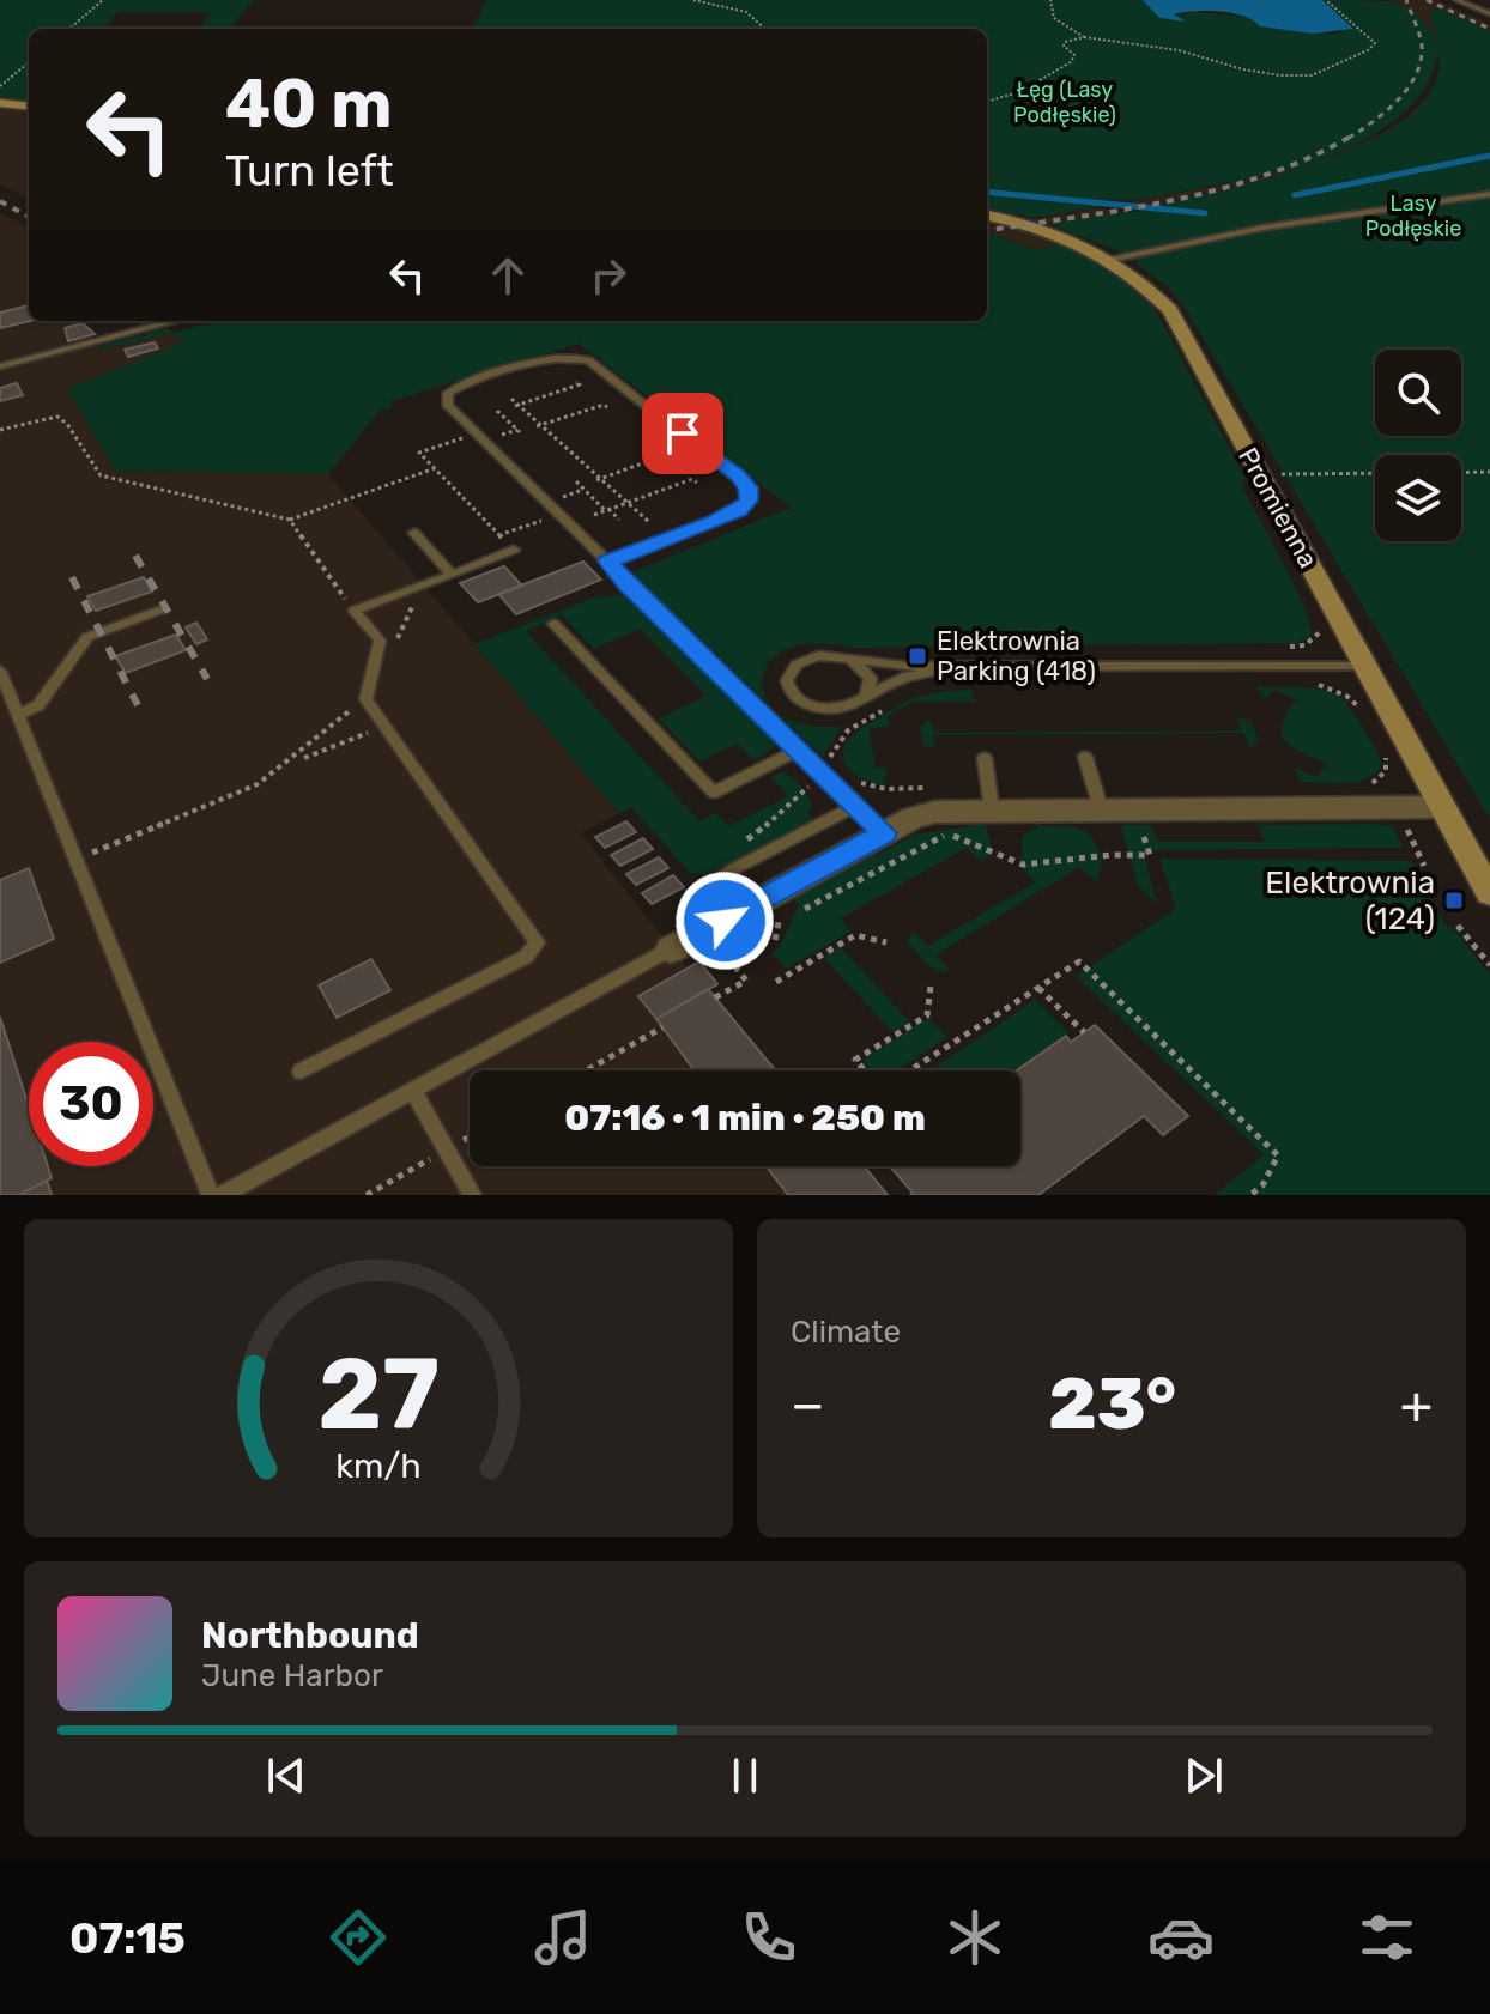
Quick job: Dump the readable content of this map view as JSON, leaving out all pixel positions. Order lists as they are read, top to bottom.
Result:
{
  "streets": {
    "street": ["Promienna"]
  },
  "parks": ["Łęg (Lasy Podłęskie)", "Lasy Podłęskie"],
  "places": {
    "transit": ["Elektrownia Parking (418)", "Elektrownia (124)"]
  },
  "page": {
    "turn": ["40 m", "Turn left"],
    "limit": "30",
    "trip": "07:16 · 1 min · 250 m",
    "tile": "Climate",
    "heat": ["−", "23°", "+"],
    "song": ["Northbound", "June Harbor"],
    "tabs": "07:15",
    "gauge": ["27", "km/h"]
  }
}
